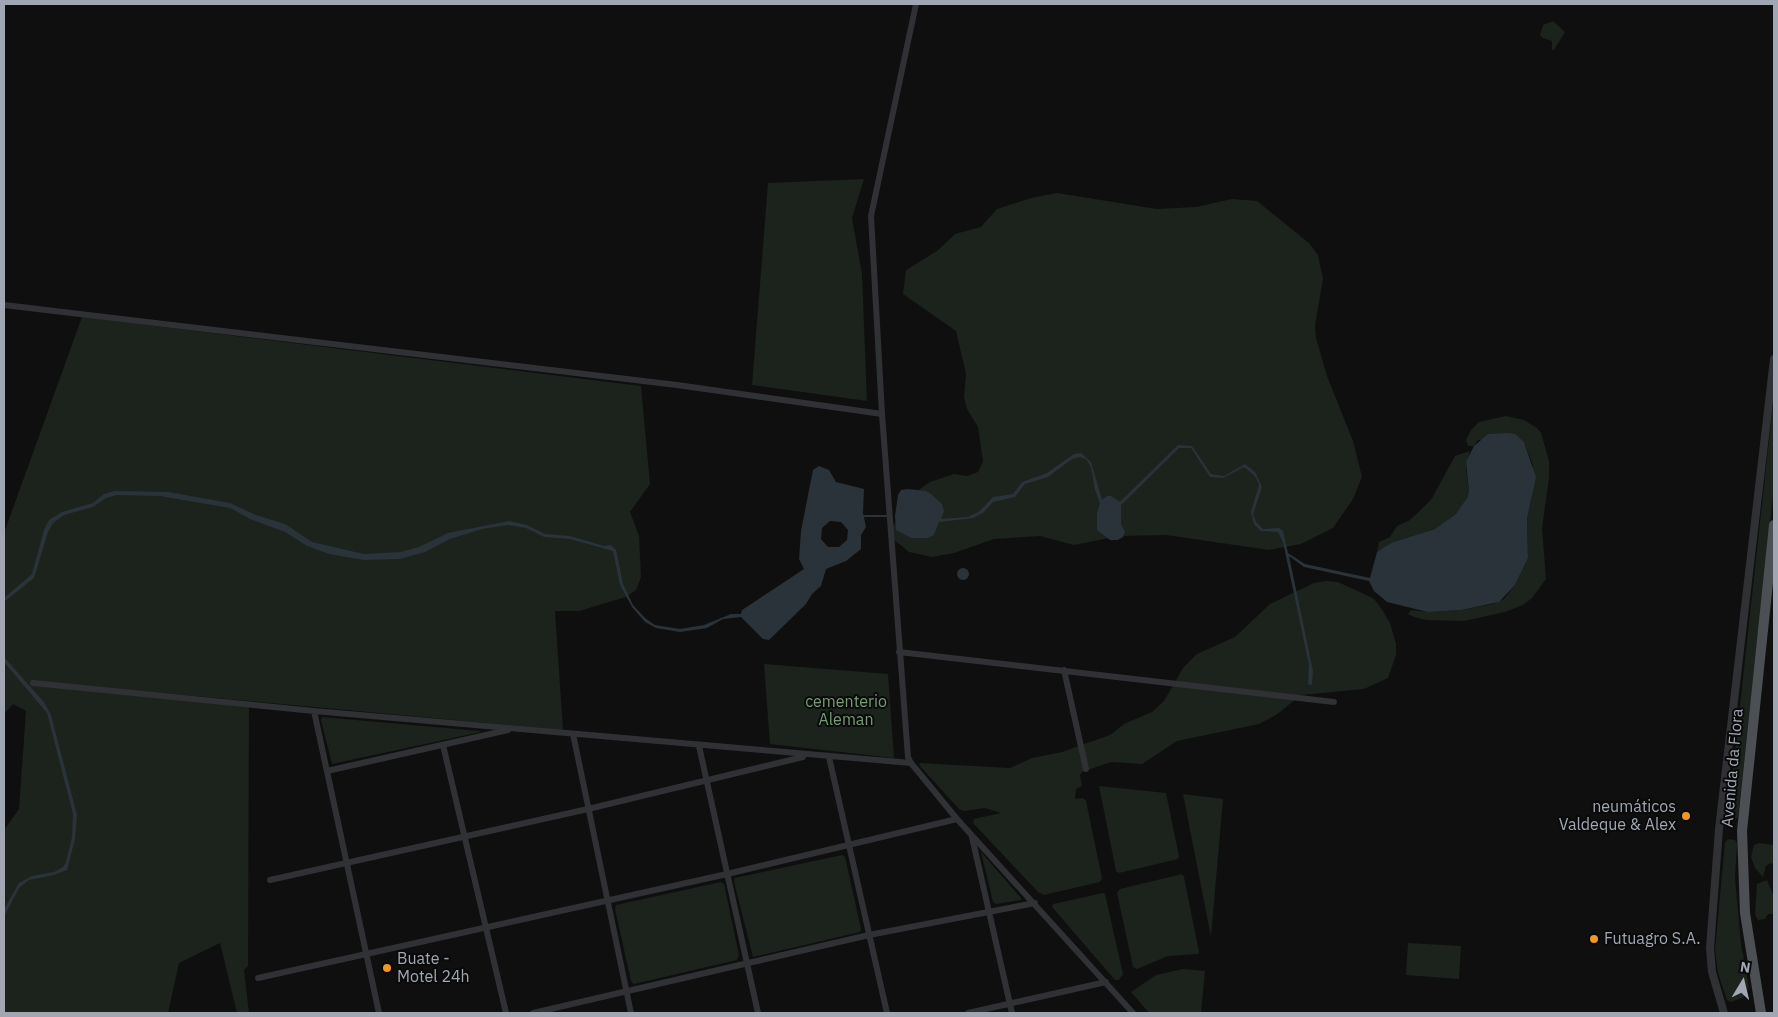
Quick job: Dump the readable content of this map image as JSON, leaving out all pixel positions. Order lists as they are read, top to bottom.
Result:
{
  "streets": {
    "main road": ["Avenida da Flora"]
  },
  "parks": ["cementerio Aleman"],
  "places": ["neumáticos Valdeque & Alex", "Futuagro S.A.", "Buate - Motel 24h"],
  "north": "top"
}
